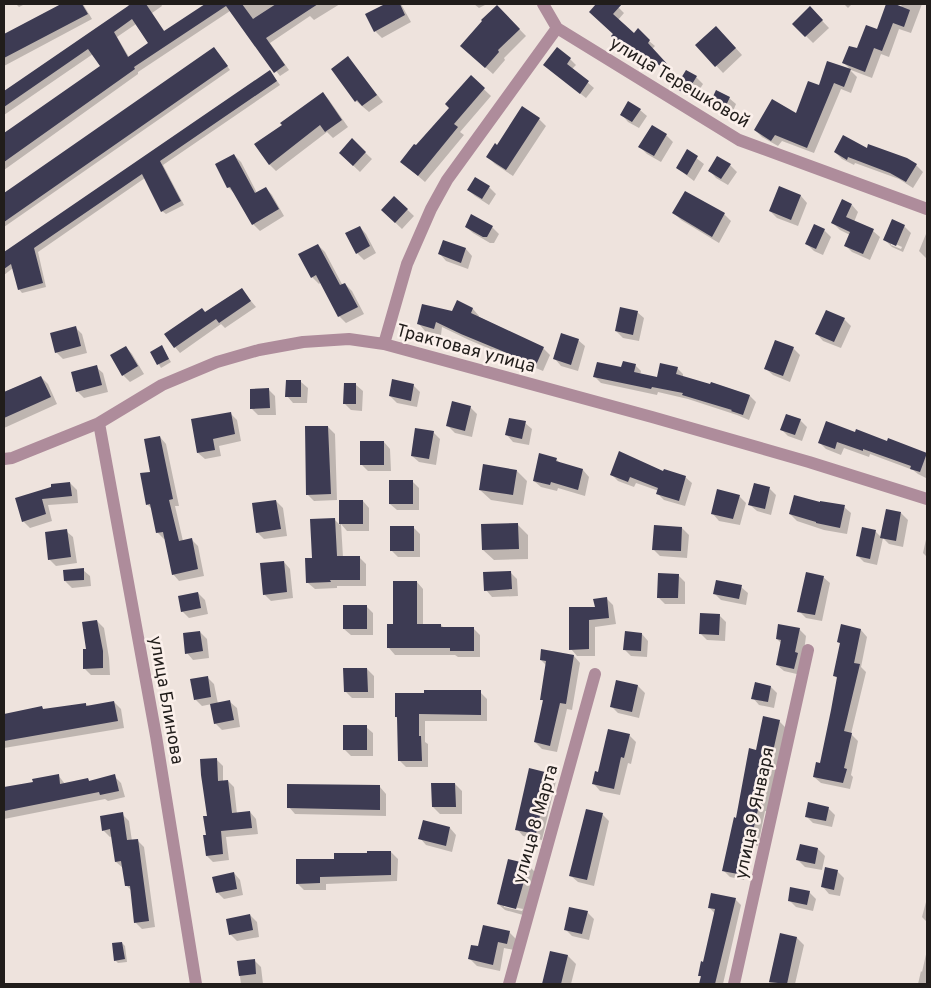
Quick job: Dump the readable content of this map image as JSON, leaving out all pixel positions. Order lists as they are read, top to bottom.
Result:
{
  "streets": {
    "street": [
      "улица Терешковой",
      "Трактовая улица",
      "улица Блинова",
      "улица 9 Января",
      "улица 8 Марта"
    ]
  },
  "crossings": [
    ["Трактовая улица", "улица Блинова"]
  ]
}
